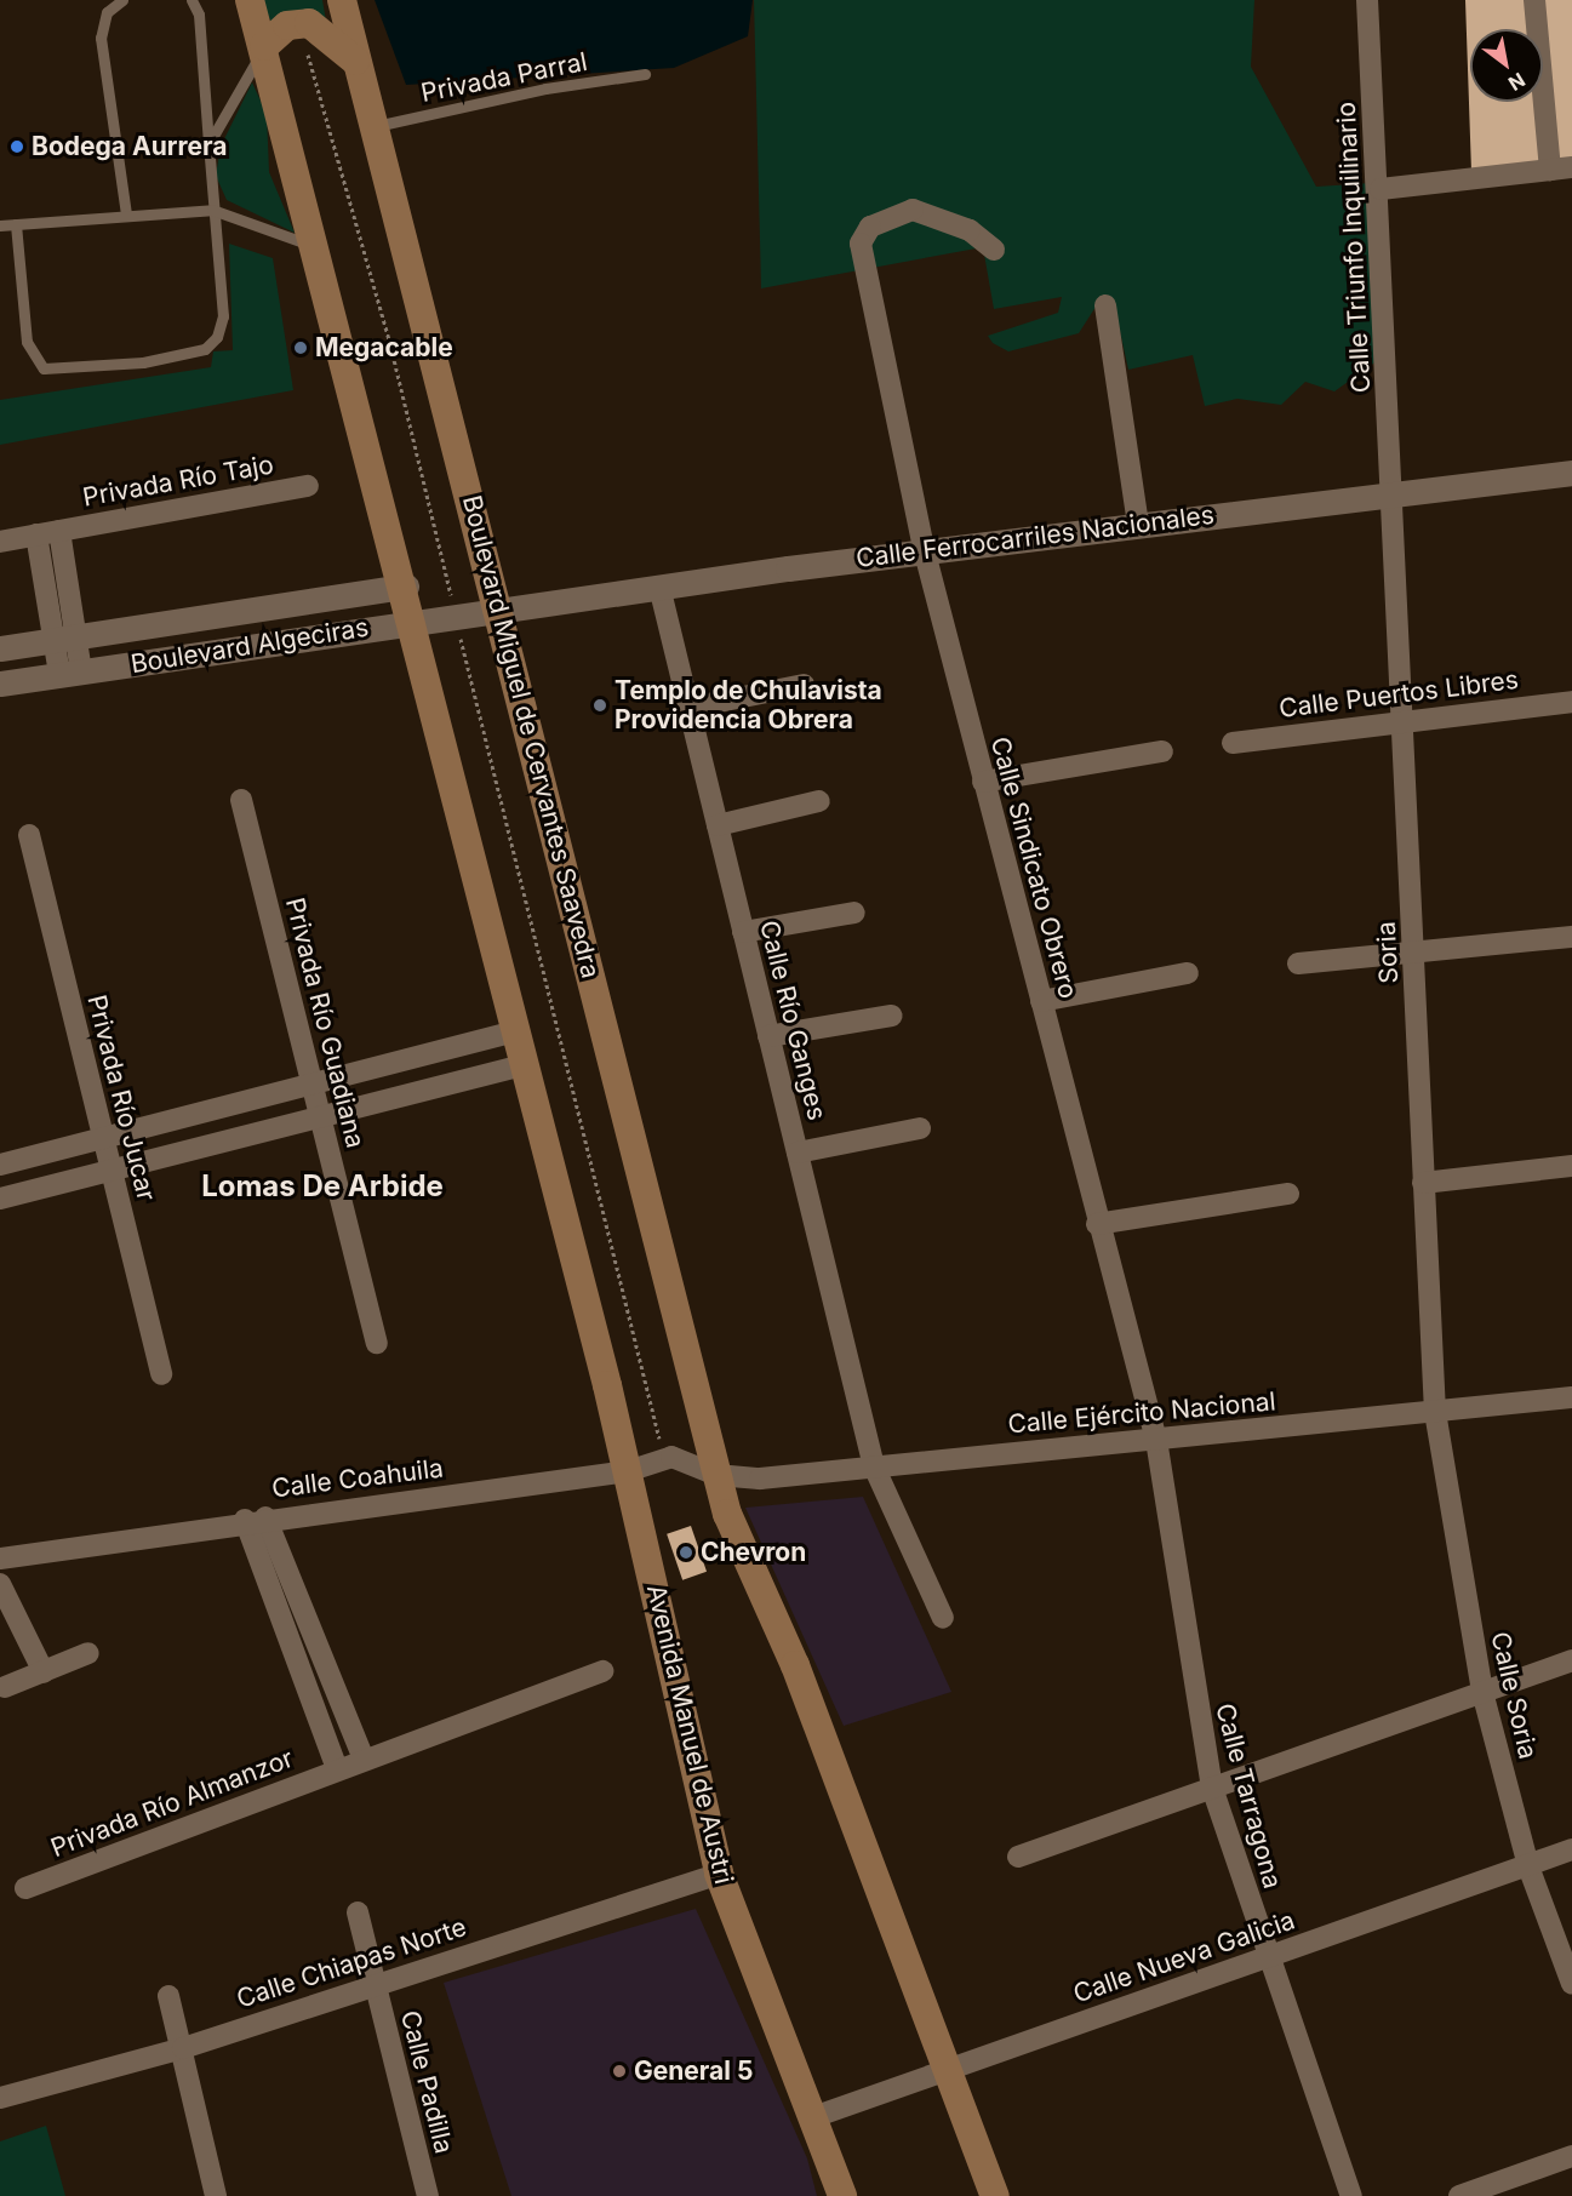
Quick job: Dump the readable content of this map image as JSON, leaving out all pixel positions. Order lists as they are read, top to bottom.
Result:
{
  "streets": {
    "main road": ["Boulevard Miguel de Cervantes Saavedra", "Avenida Manuel de Austri"],
    "street": [
      "Calle Triunfo Inquilinario",
      "Privada Río Tajo",
      "Calle Ferrocarriles Nacionales",
      "Boulevard Algeciras",
      "Calle Puertos Libres",
      "Calle Sindicato Obrero",
      "Soria",
      "Calle Río Ganges",
      "Privada Río Guadiana",
      "Privada Río Jucar",
      "Calle Ejército Nacional",
      "Calle Coahuila",
      "Calle Soria",
      "Calle Tarragona",
      "Privada Río Almanzor",
      "Calle Nueva Galicia",
      "Calle Chiapas Norte",
      "Calle Padilla"
    ],
    "lane": ["Privada Parral"]
  },
  "crossings": [
    ["Privada Parral", "Boulevard Miguel de Cervantes Saavedra"],
    ["Calle Triunfo Inquilinario", "Calle Ferrocarriles Nacionales"],
    ["Calle Triunfo Inquilinario", "Soria"],
    ["Privada Río Tajo", "Boulevard Algeciras"],
    ["Calle Ferrocarriles Nacionales", "Boulevard Algeciras"],
    ["Calle Ferrocarriles Nacionales", "Boulevard Miguel de Cervantes Saavedra"],
    ["Calle Ferrocarriles Nacionales", "Calle Sindicato Obrero"],
    ["Calle Ferrocarriles Nacionales", "Soria"],
    ["Calle Ferrocarriles Nacionales", "Calle Río Ganges"],
    ["Boulevard Algeciras", "Boulevard Miguel de Cervantes Saavedra"],
    ["Calle Puertos Libres", "Soria"],
    ["Boulevard Miguel de Cervantes Saavedra", "Calle Ejército Nacional"],
    ["Boulevard Miguel de Cervantes Saavedra", "Calle Coahuila"],
    ["Boulevard Miguel de Cervantes Saavedra", "Calle Nueva Galicia"],
    ["Calle Sindicato Obrero", "Calle Ejército Nacional"],
    ["Calle Sindicato Obrero", "Calle Tarragona"],
    ["Soria", "Calle Ejército Nacional"],
    ["Soria", "Calle Soria"],
    ["Calle Río Ganges", "Calle Ejército Nacional"],
    ["Calle Ejército Nacional", "Calle Coahuila"],
    ["Calle Ejército Nacional", "Calle Soria"],
    ["Calle Ejército Nacional", "Calle Tarragona"],
    ["Calle Coahuila", "Avenida Manuel de Austri"],
    ["Calle Soria", "Calle Nueva Galicia"],
    ["Avenida Manuel de Austri", "Calle Nueva Galicia"],
    ["Avenida Manuel de Austri", "Calle Chiapas Norte"],
    ["Calle Tarragona", "Calle Nueva Galicia"],
    ["Calle Chiapas Norte", "Calle Padilla"]
  ],
  "districts": ["Lomas De Arbide"],
  "places": [
    "Bodega Aurrera",
    "Megacable",
    "Templo de Chulavista Providencia Obrera",
    "Chevron",
    "General 5"
  ],
  "north": "bottom right"
}
